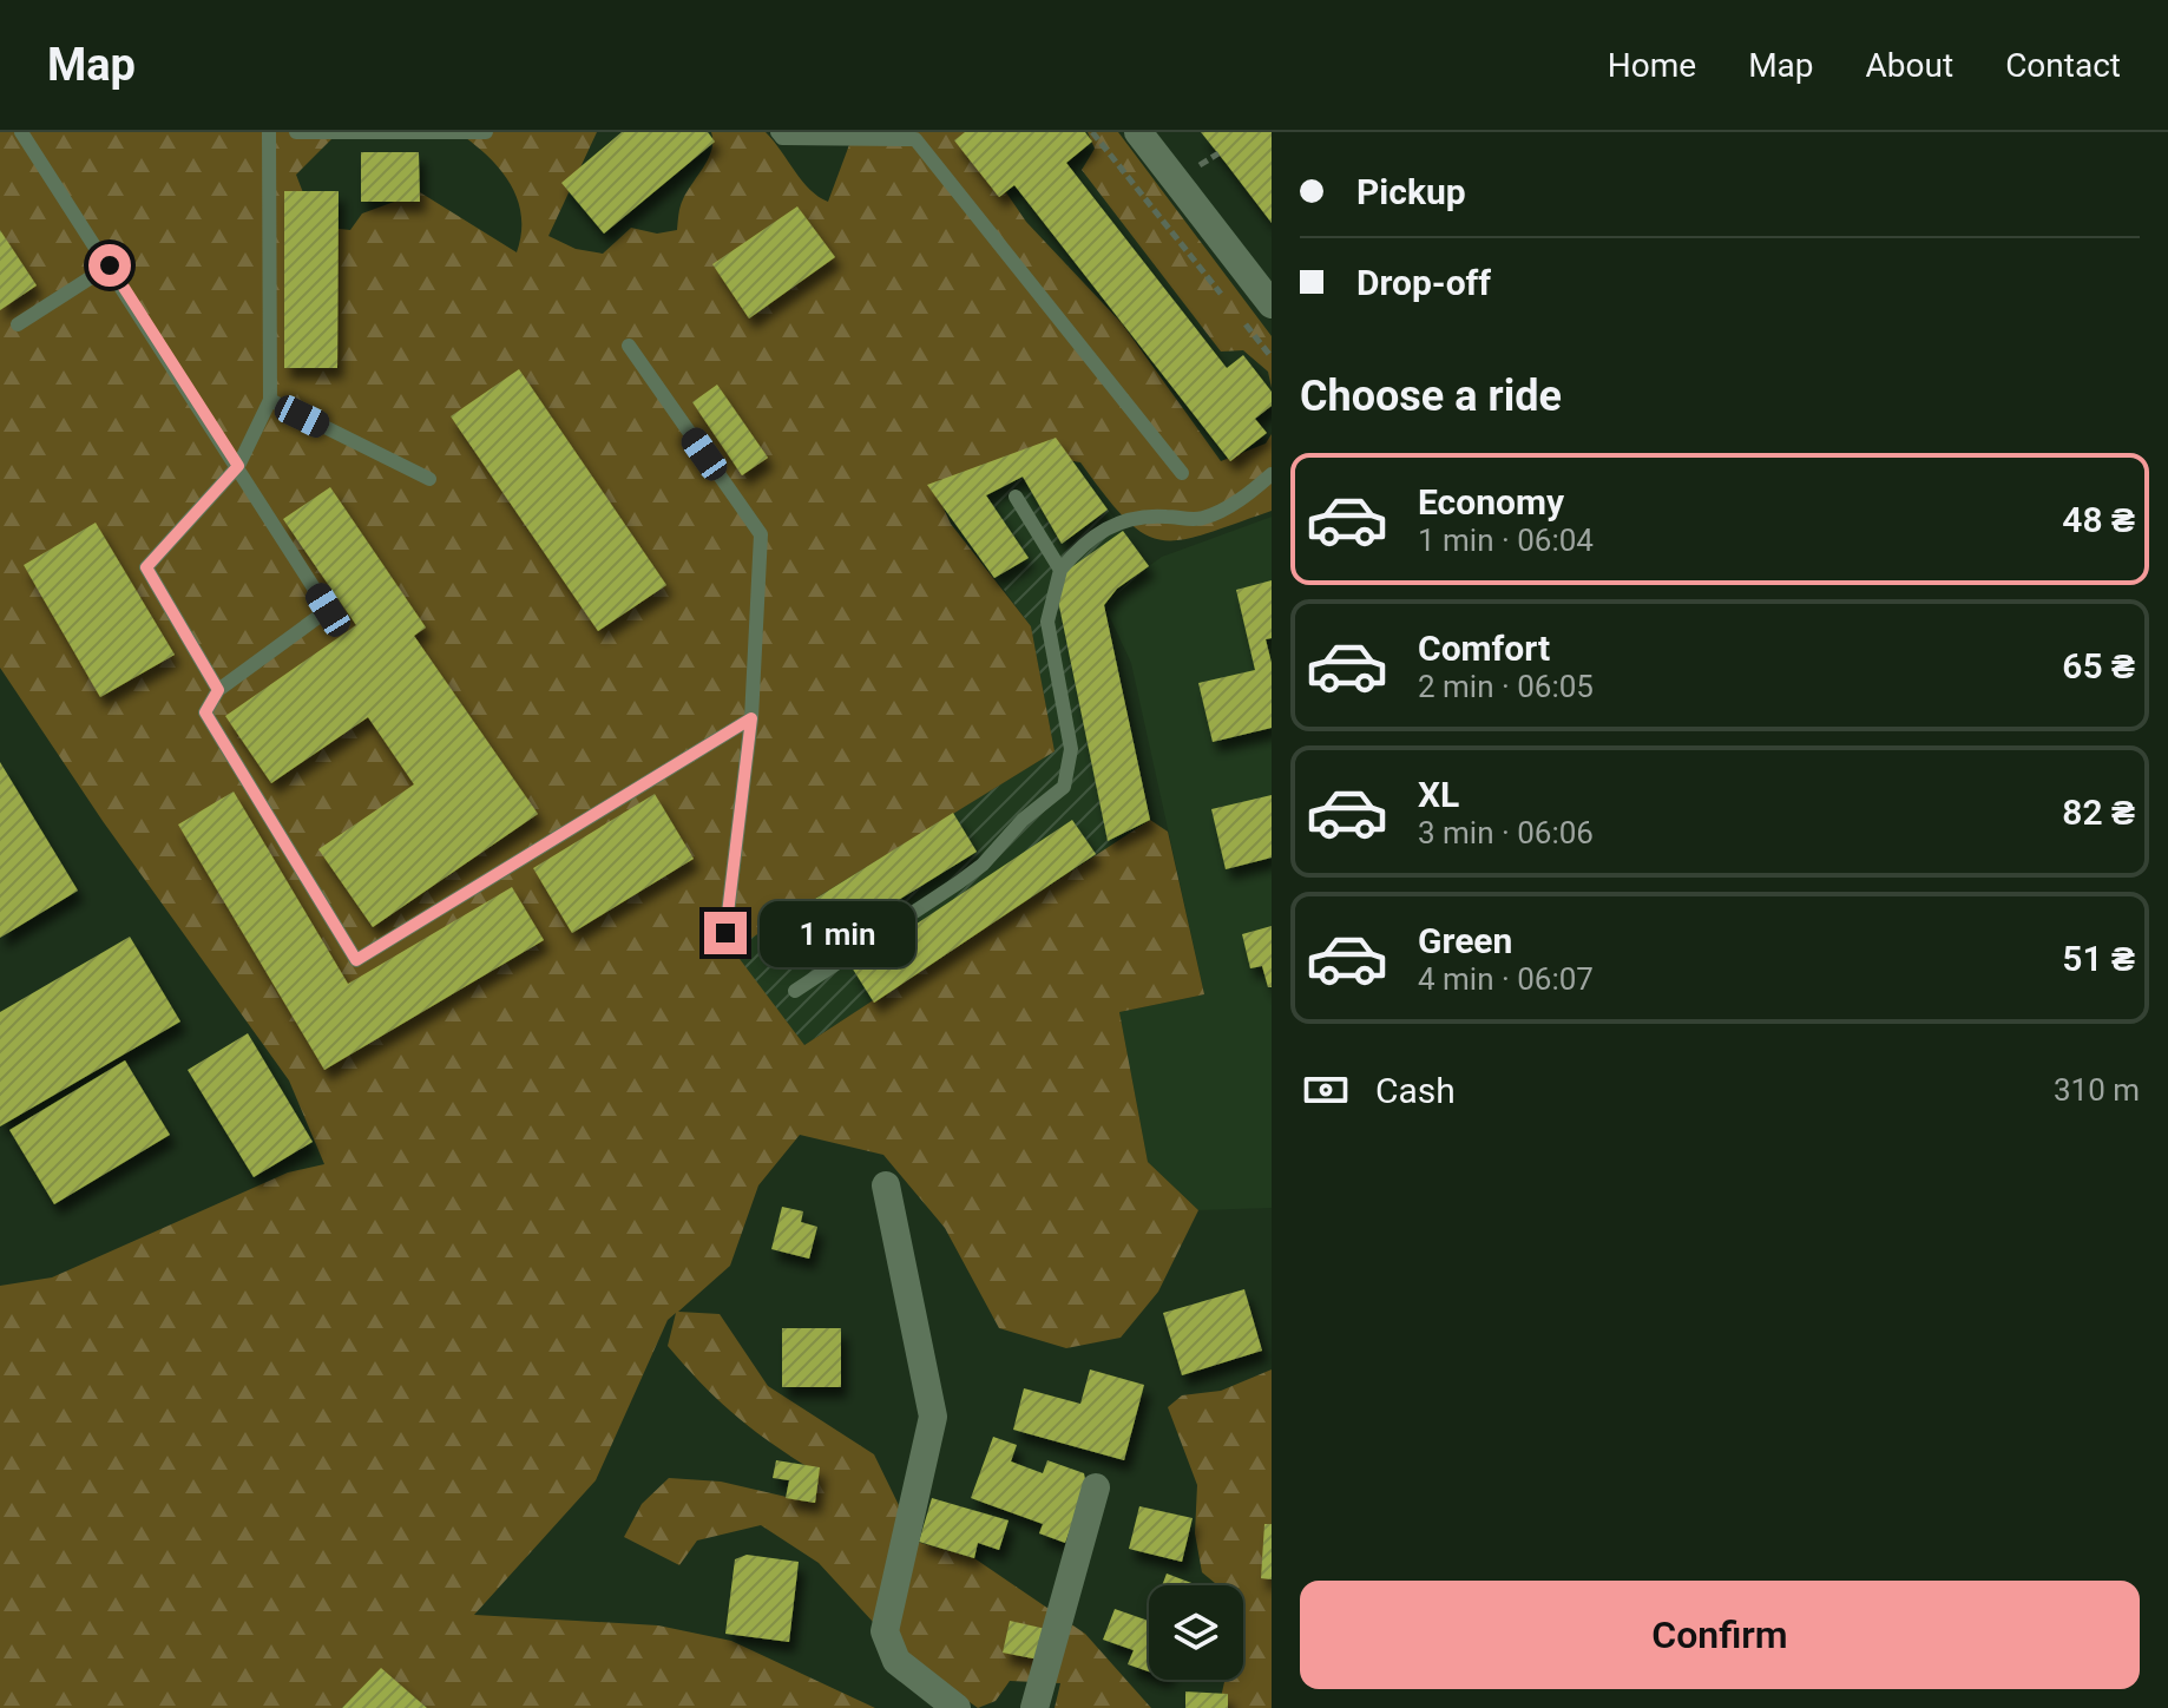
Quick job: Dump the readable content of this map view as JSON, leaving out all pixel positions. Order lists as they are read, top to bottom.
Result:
{
  "page": {
    "header": "Map",
    "nav": [
      "Home",
      "Map",
      "About",
      "Contact"
    ],
    "banner": ["Pickup", "Drop-off"],
    "heading": "Choose a ride",
    "list": [
      {
        "name": "Economy",
        "note": "1 min · 06:04",
        "value": "48 ₴"
      },
      {
        "name": "Comfort",
        "note": "2 min · 06:05",
        "value": "65 ₴"
      },
      {
        "name": "XL",
        "note": "3 min · 06:06",
        "value": "82 ₴"
      },
      {
        "name": "Green",
        "note": "4 min · 06:07",
        "value": "51 ₴"
      }
    ],
    "bubble": "1 min",
    "pay": ["Cash", "310 m"],
    "buttons": "Confirm"
  }
}
